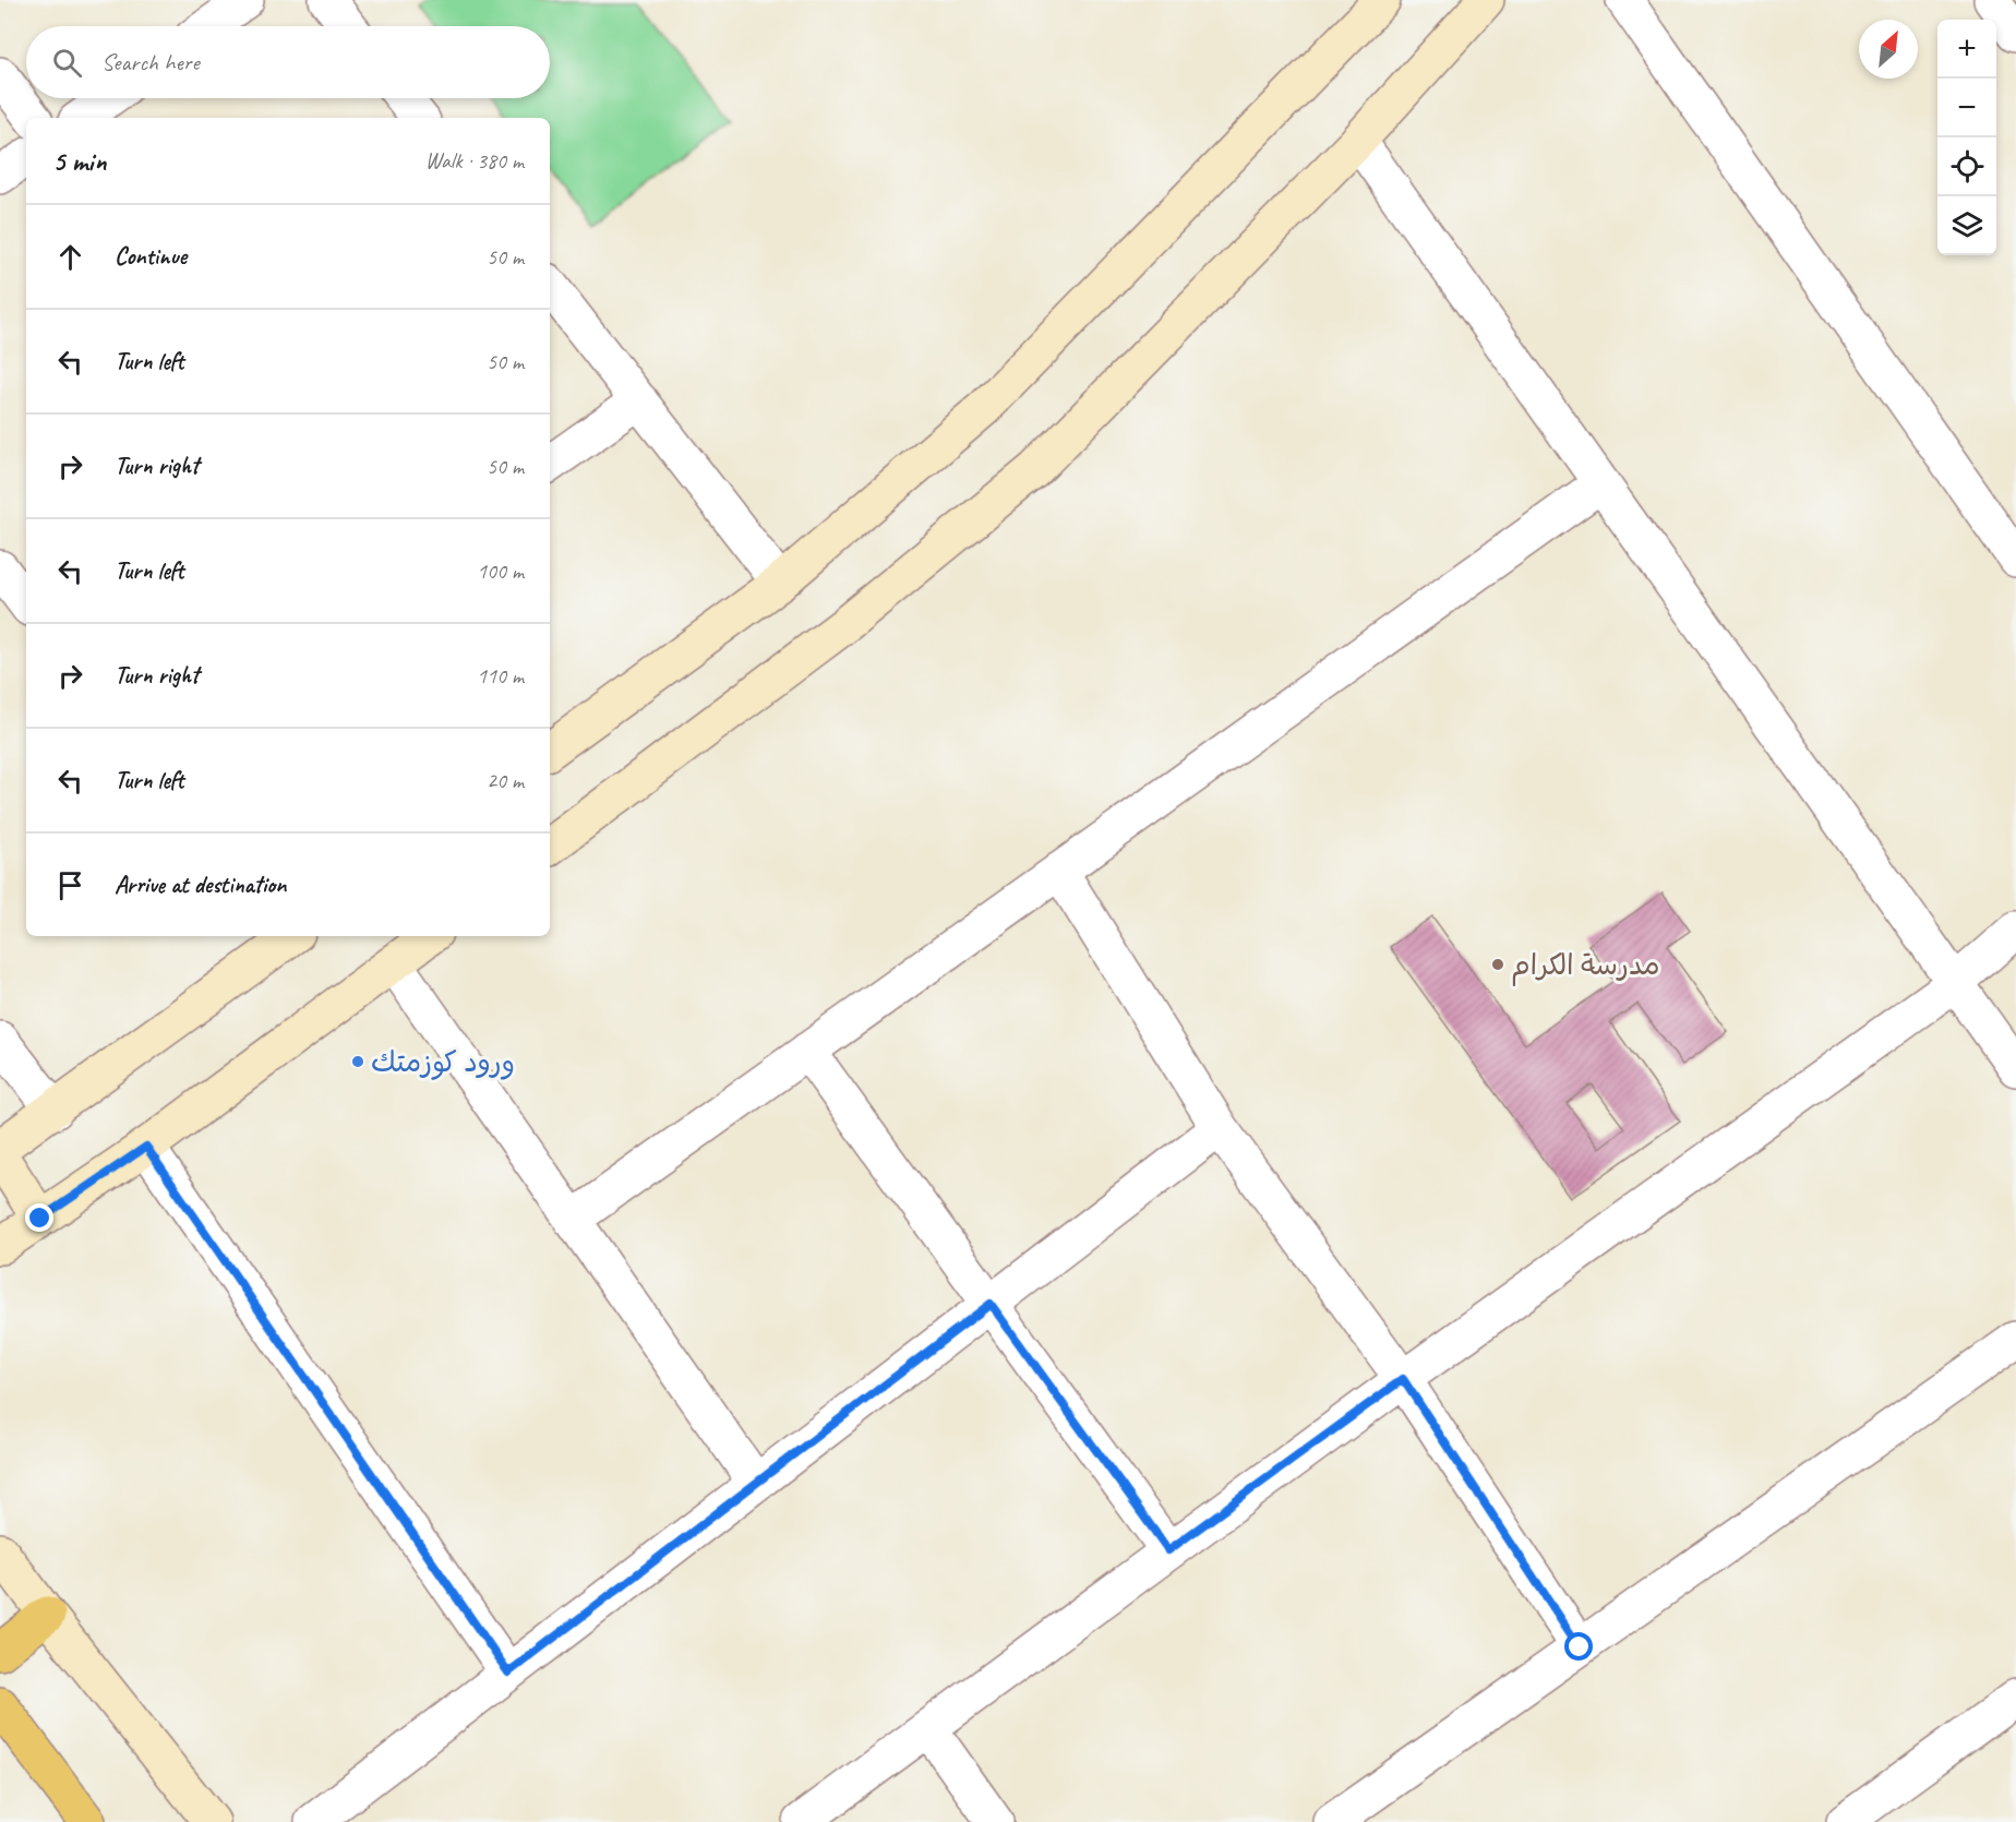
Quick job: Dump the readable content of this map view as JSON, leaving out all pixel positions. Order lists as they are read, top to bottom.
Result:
{
  "places": ["مدرسة الكرام", "ورود كوزمتك"],
  "north": "top right",
  "page": {
    "map_buttons": ["+", "−"],
    "search": "Search here",
    "heading": ["5 min", "Walk · 380 m"],
    "list": [
      ["Continue", "50 m"],
      ["Turn left", "50 m"],
      ["Turn right", "50 m"],
      ["Turn left", "100 m"],
      ["Turn right", "110 m"],
      ["Turn left", "20 m"],
      "Arrive at destination"
    ]
  }
}
